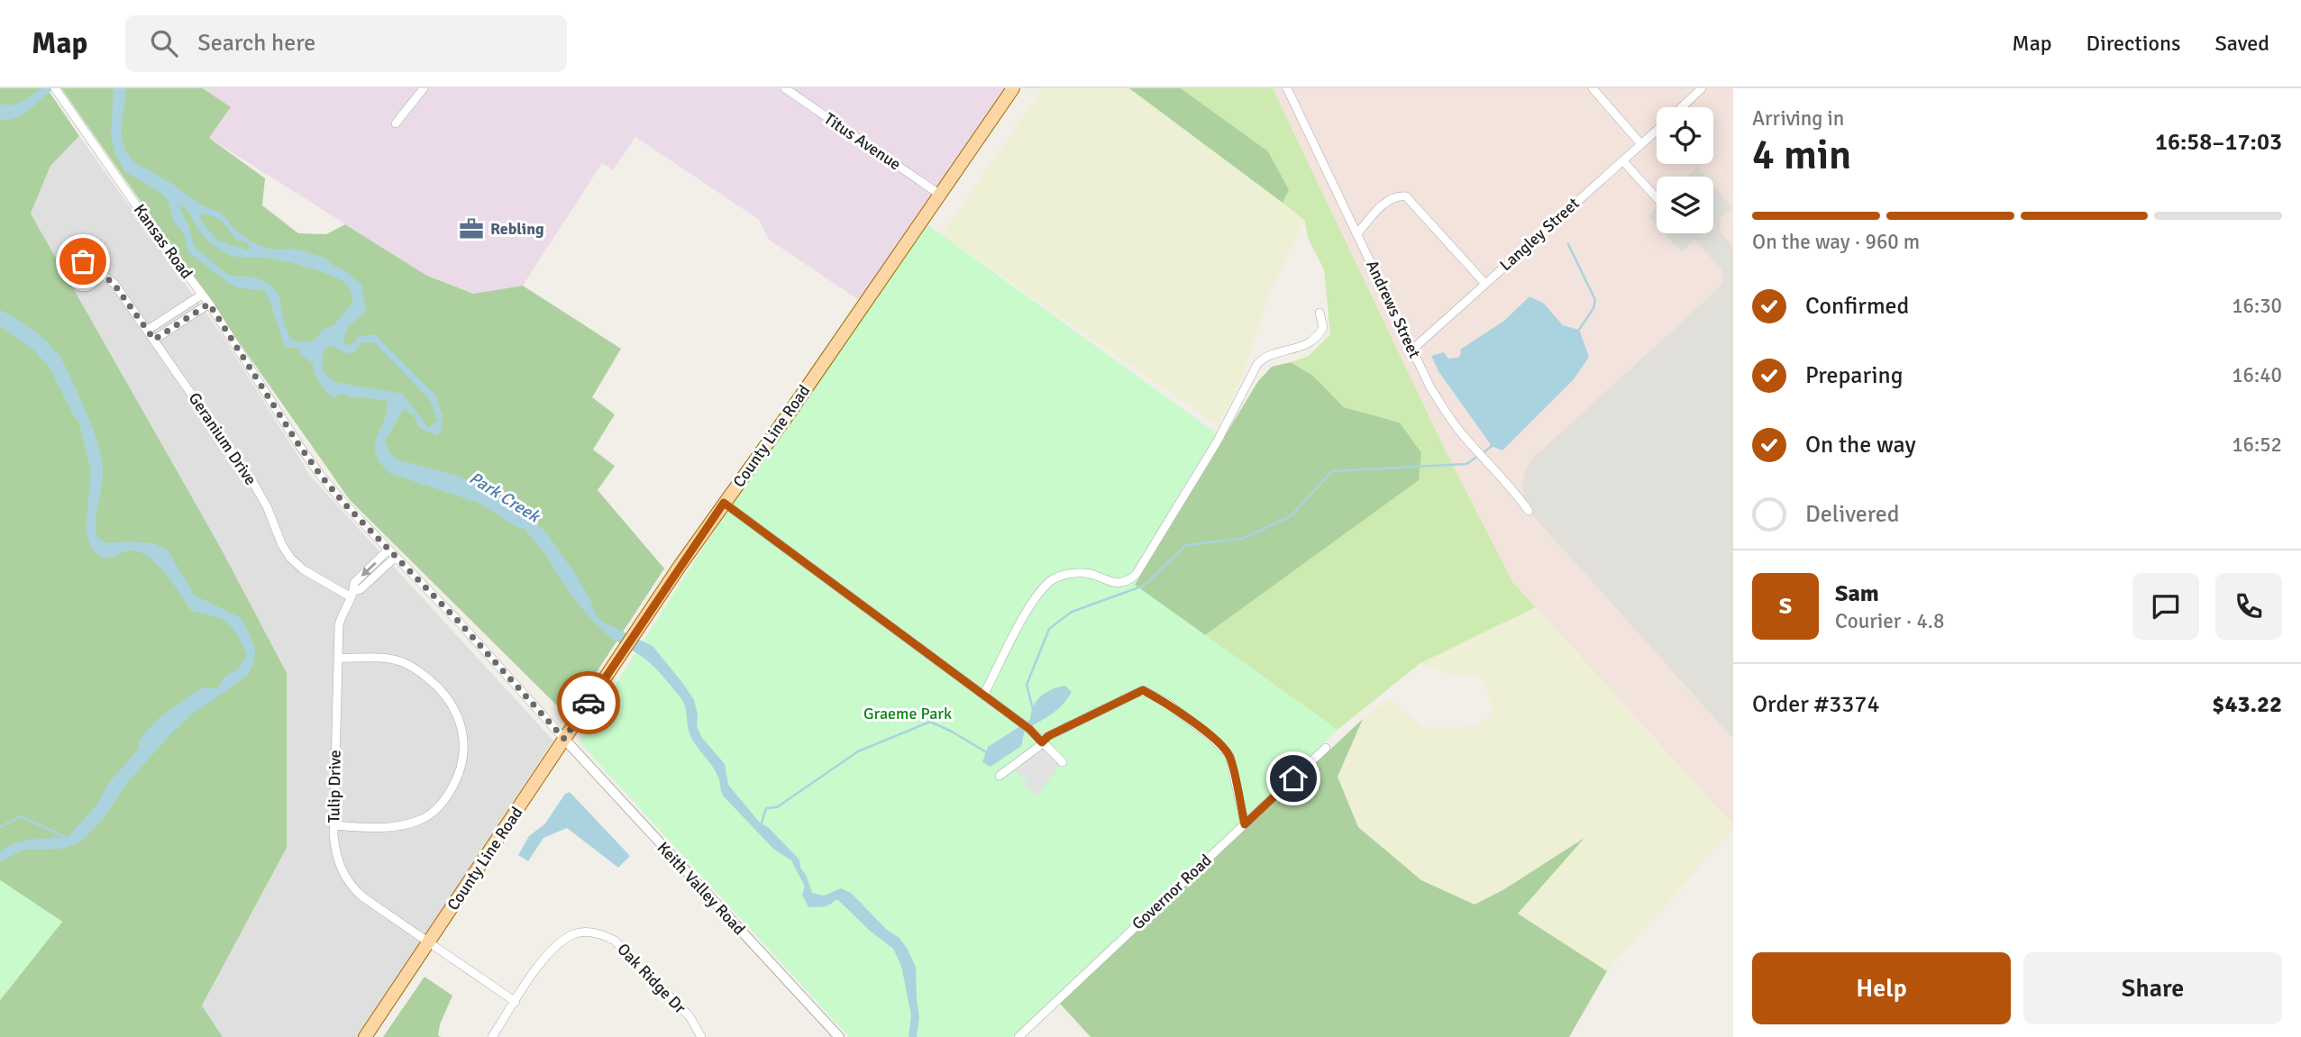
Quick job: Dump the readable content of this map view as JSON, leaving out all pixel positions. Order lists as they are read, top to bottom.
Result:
{
  "streets": {
    "main road": ["County Line Road"],
    "street": [
      "Titus Avenue",
      "Langley Street",
      "Kansas Road",
      "Andrews Street",
      "Geranium Drive",
      "Tulip Drive",
      "Keith Valley Road",
      "Governor Road",
      "Oak Ridge Dr"
    ]
  },
  "crossings": [
    ["Titus Avenue", "County Line Road"],
    ["Langley Street", "Andrews Street"],
    ["Kansas Road", "County Line Road"],
    ["Kansas Road", "Tulip Drive"],
    ["Kansas Road", "Keith Valley Road"],
    ["County Line Road", "Tulip Drive"],
    ["County Line Road", "Keith Valley Road"],
    ["Geranium Drive", "Tulip Drive"],
    ["Tulip Drive", "Oak Ridge Dr"]
  ],
  "water": ["Park Creek"],
  "parks": ["Graeme Park"],
  "places": {
    "office": ["Rebling"]
  },
  "page": {
    "header": "Map",
    "search": "Search here",
    "nav": ["Map", "Directions", "Saved"],
    "heading": ["4 min", "Arriving in", "16:58–17:03"],
    "panel": [
      "Sam",
      "Courier · 4.8",
      "Order #3374",
      "$43.22"
    ],
    "bar": "On the way · 960 m",
    "list": [
      ["Confirmed", "16:30"],
      ["Preparing", "16:40"],
      ["On the way", "16:52"],
      "Delivered"
    ],
    "round": "S",
    "buttons": ["Help", "Share"]
  }
}
